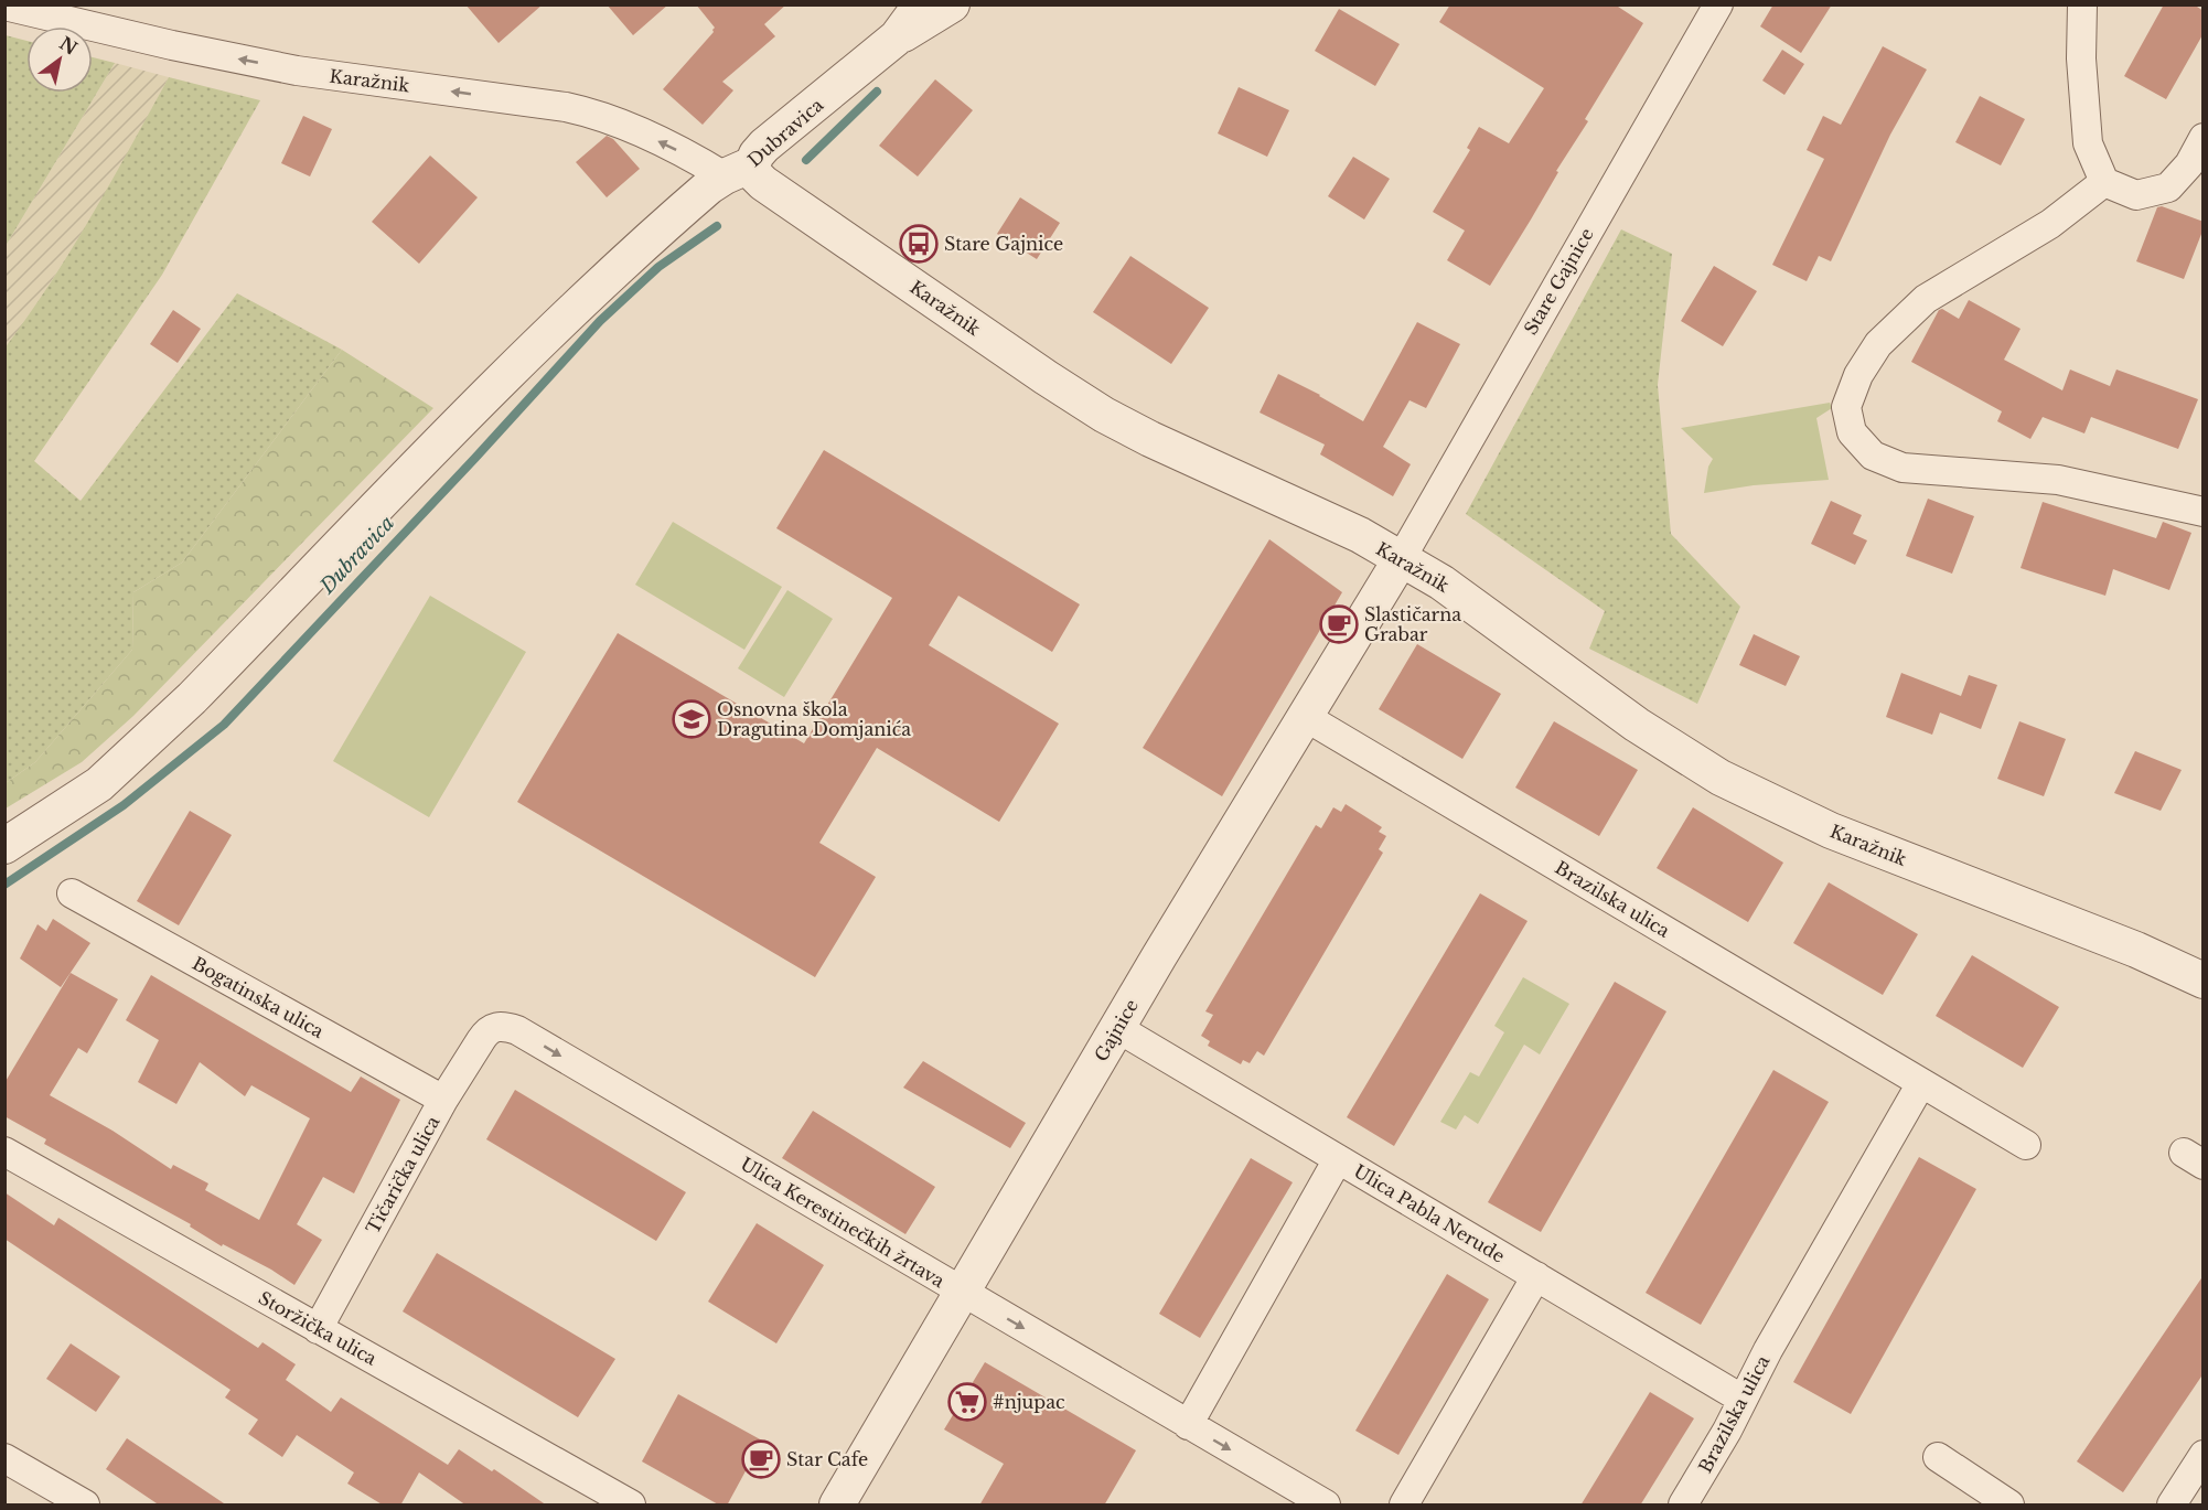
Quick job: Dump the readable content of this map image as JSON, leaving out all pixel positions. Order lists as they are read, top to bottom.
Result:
{
  "streets": {
    "street": [
      "Karažnik",
      "Dubravica",
      "Stare Gajnice",
      "Brazilska ulica",
      "Bogatinska ulica",
      "Gajnice",
      "Tičarička ulica",
      "Ulica Pabla Nerude",
      "Ulica Kerestinečkih žrtava",
      "Storžička ulica"
    ]
  },
  "crossings": [
    ["Karažnik", "Dubravica"],
    ["Karažnik", "Stare Gajnice"],
    ["Karažnik", "Gajnice"],
    ["Stare Gajnice", "Gajnice"],
    ["Brazilska ulica", "Gajnice"],
    ["Brazilska ulica", "Ulica Pabla Nerude"],
    ["Bogatinska ulica", "Tičarička ulica"],
    ["Gajnice", "Ulica Pabla Nerude"],
    ["Gajnice", "Ulica Kerestinečkih žrtava"],
    ["Tičarička ulica", "Ulica Kerestinečkih žrtava"],
    ["Tičarička ulica", "Storžička ulica"]
  ],
  "one_way": ["Ulica Kerestinečkih žrtava"],
  "water": ["Dubravica"],
  "places": {
    "bus stop": ["Stare Gajnice"],
    "cafe": ["Slastičarna Grabar", "Star Cafe"],
    "school or university": ["Osnovna škola Dragutina Domjanića"],
    "supermarket": ["#njupac"]
  },
  "north": "top right"
}
